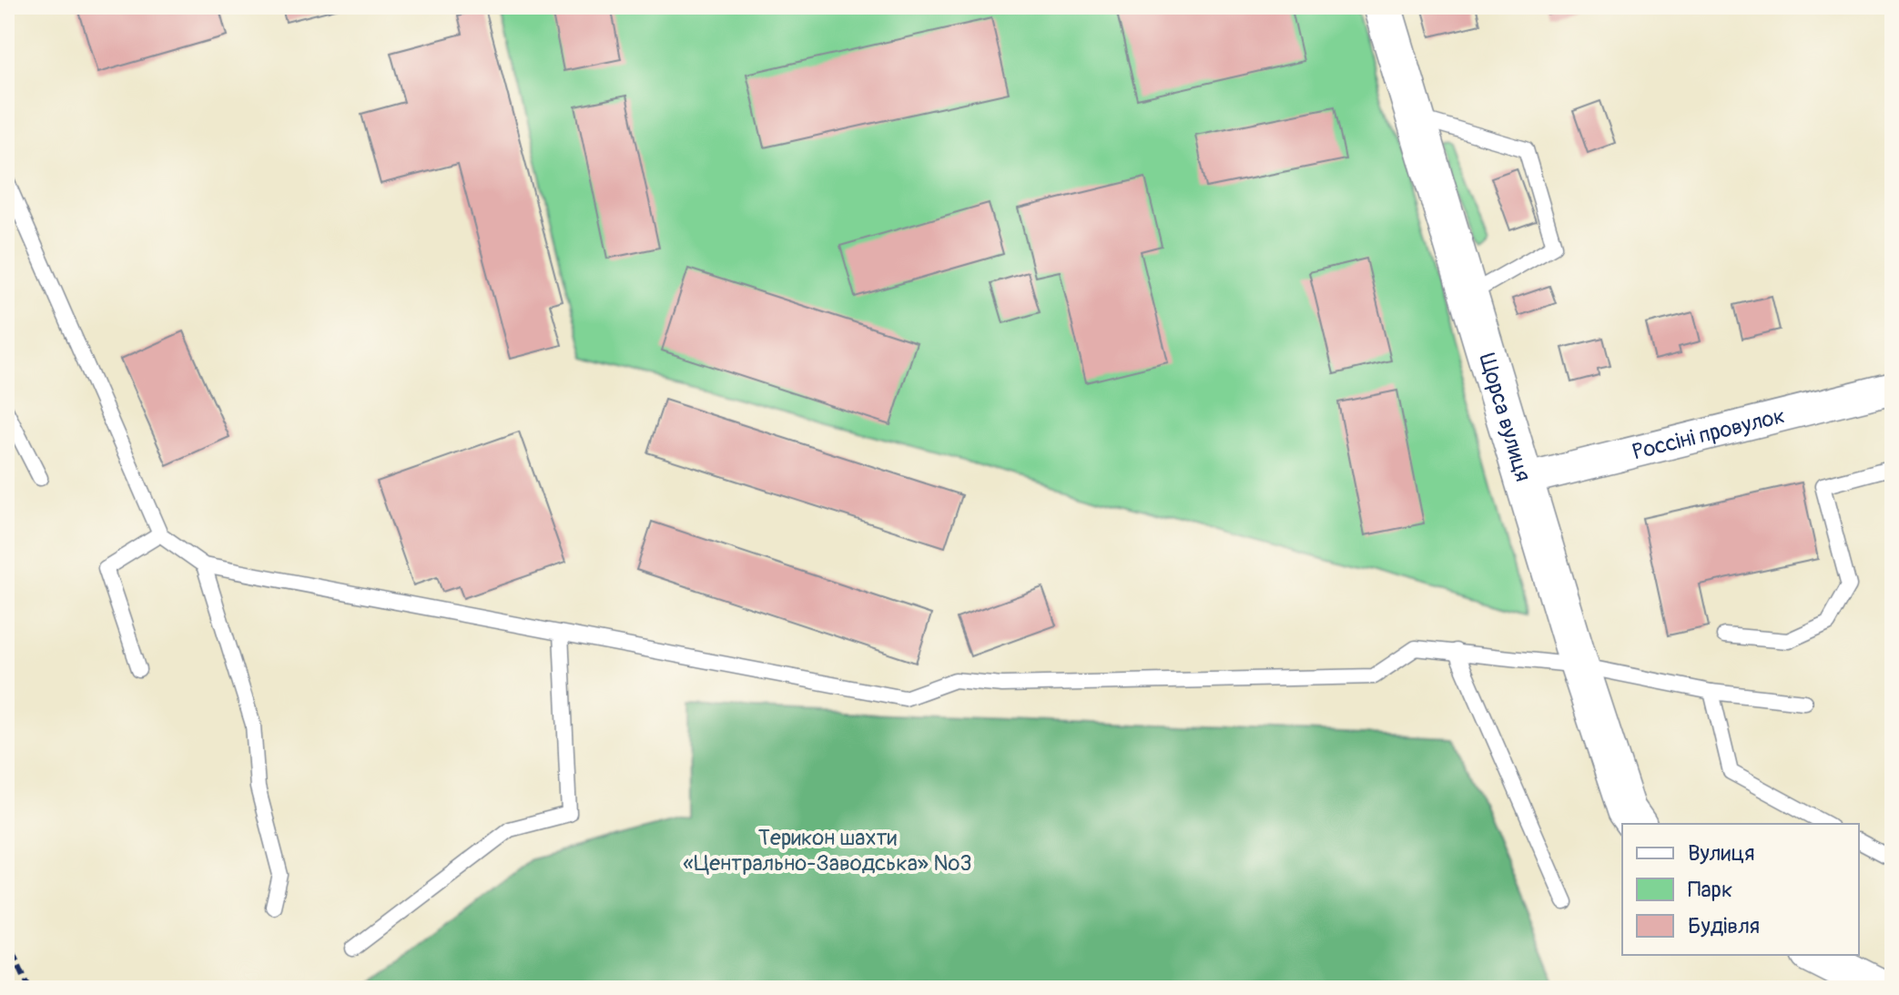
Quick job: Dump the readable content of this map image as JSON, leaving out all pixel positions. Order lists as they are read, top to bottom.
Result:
{
  "streets": {
    "street": ["Щорса вулиця", "Россіні провулок"]
  },
  "crossings": [
    ["Щорса вулиця", "Россіні провулок"]
  ],
  "parks": ["Терикон шахти «Центрально-Заводська» №3"],
  "legend": ["Вулиця", "Парк", "Будівля"]
}
